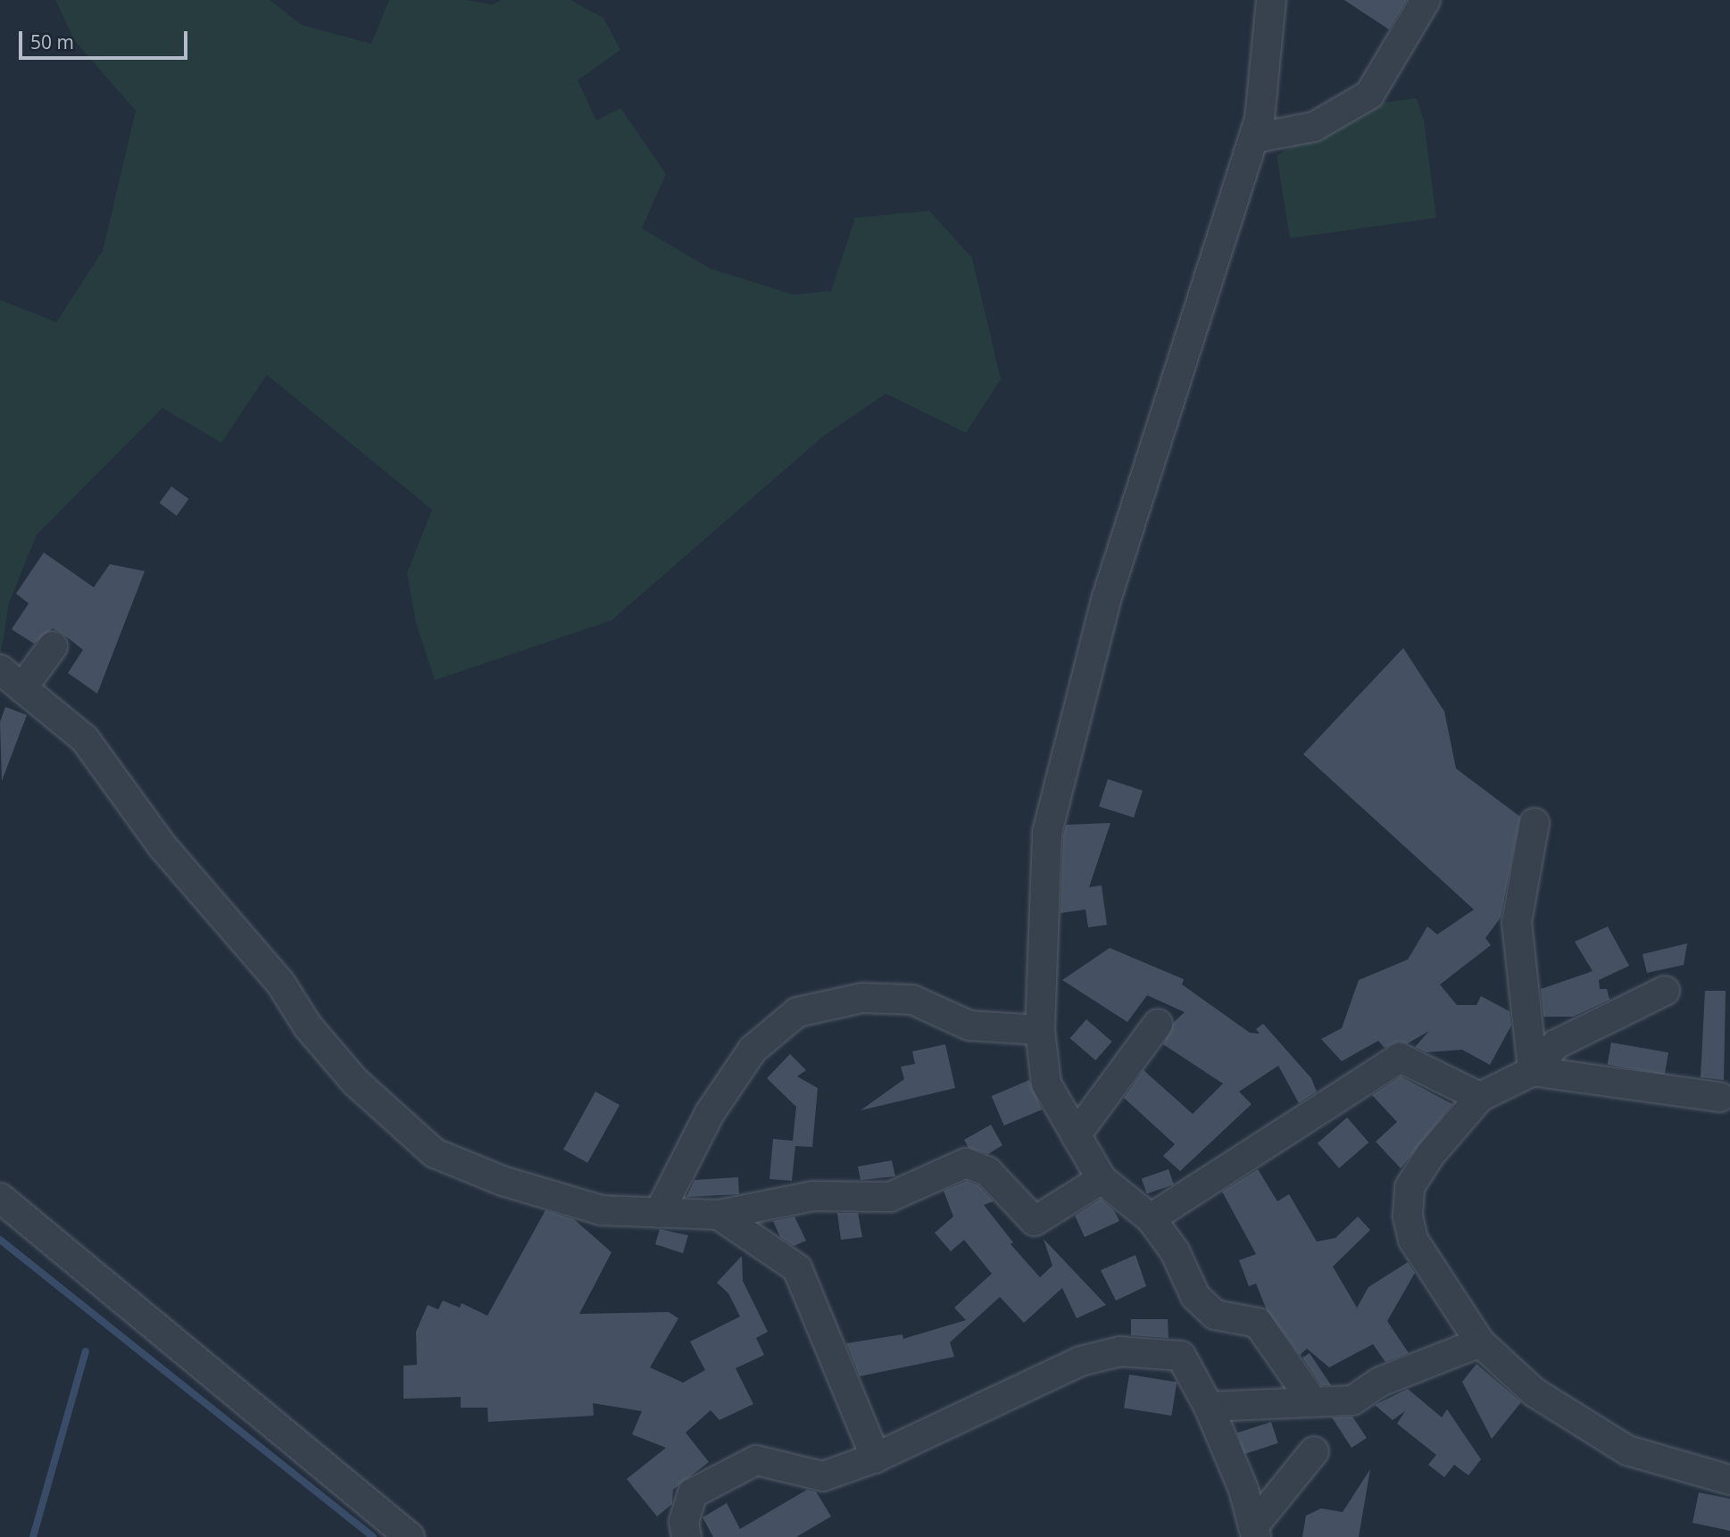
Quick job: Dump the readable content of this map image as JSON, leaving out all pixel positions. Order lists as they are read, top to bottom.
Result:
{
  "scale_bar": "50 m"
}
